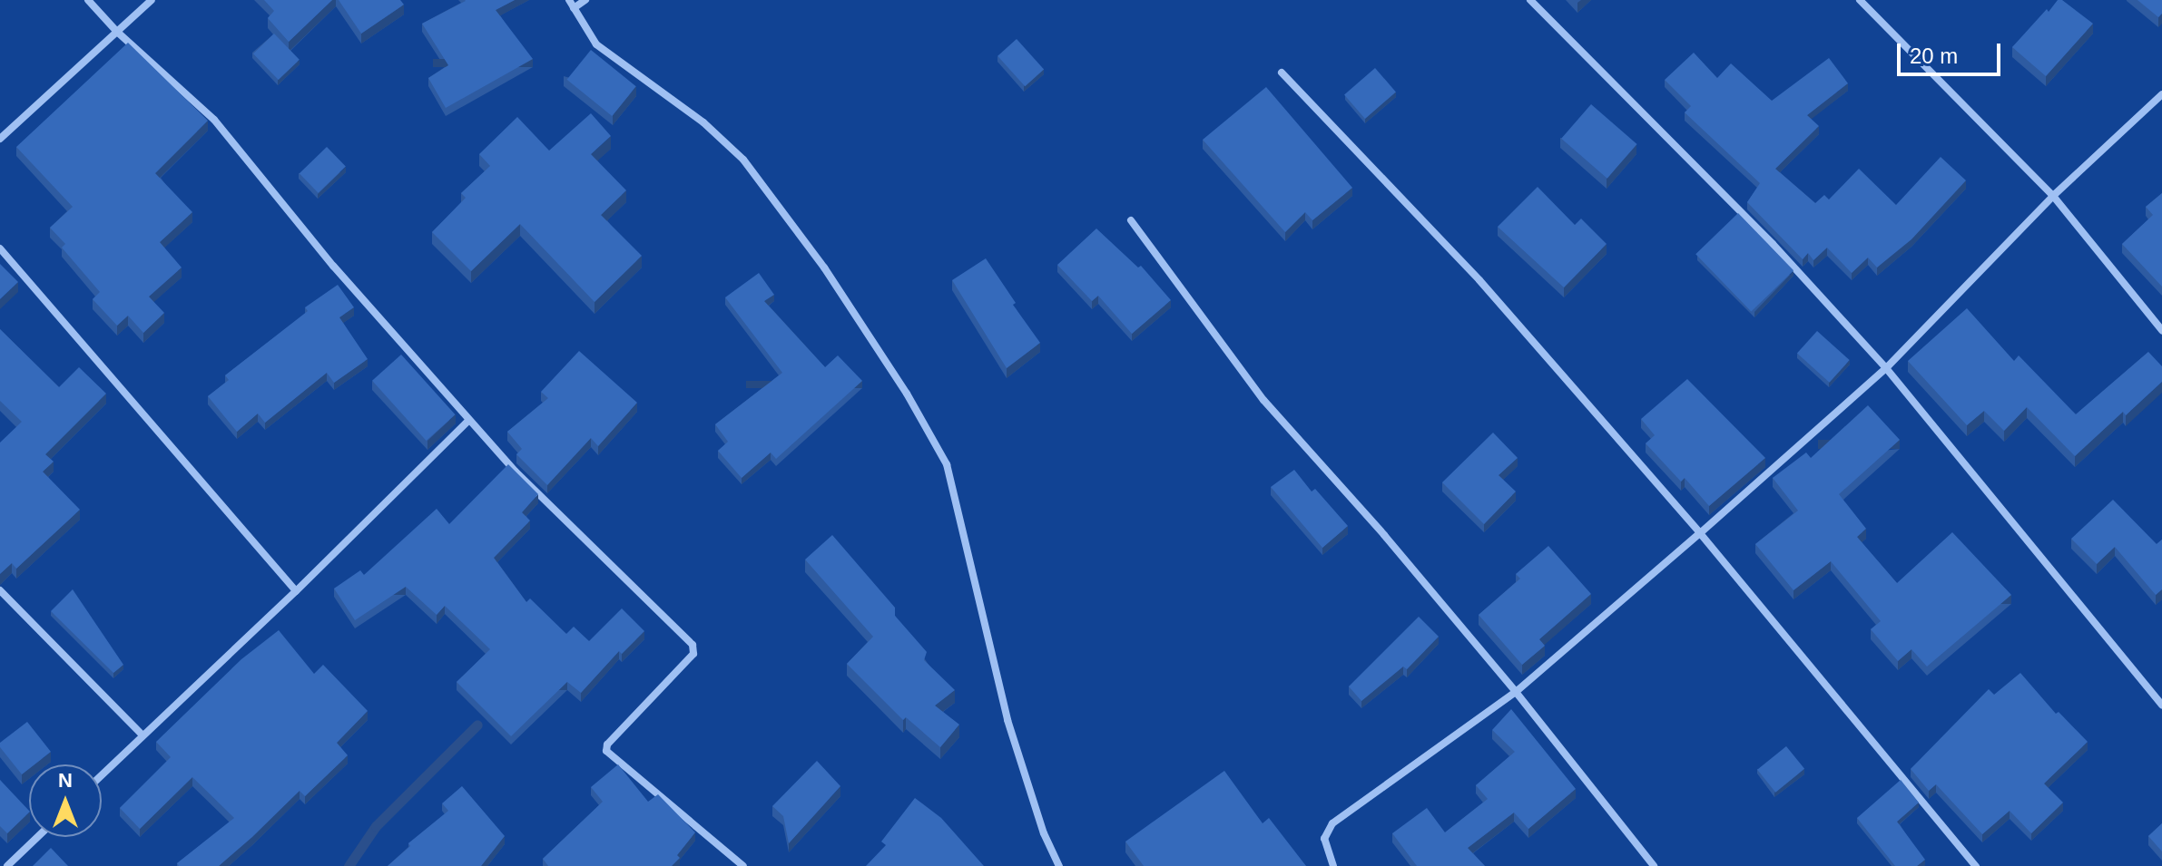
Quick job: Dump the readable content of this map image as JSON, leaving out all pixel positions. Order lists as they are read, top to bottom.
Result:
{
  "scale_bar": "20 m",
  "north": "top"
}
